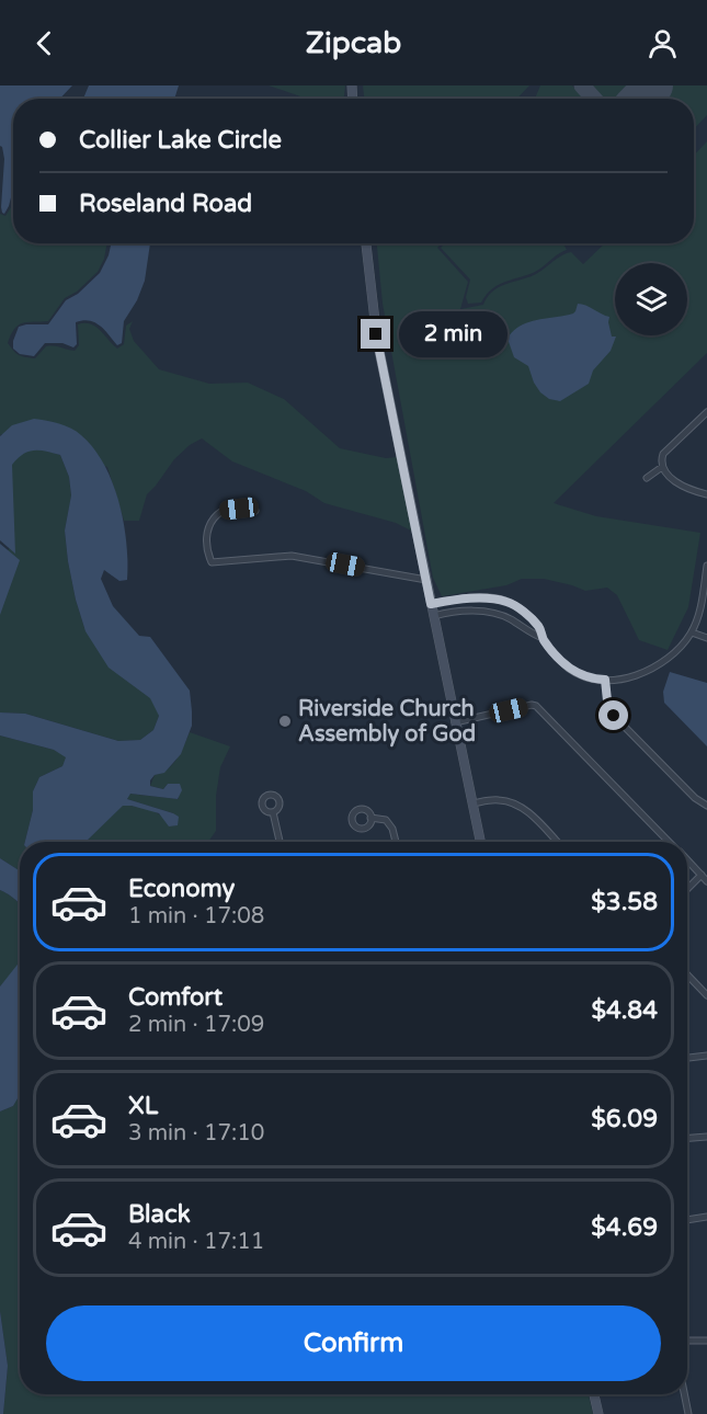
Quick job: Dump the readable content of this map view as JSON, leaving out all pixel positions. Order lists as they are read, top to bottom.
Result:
{
  "places": ["Riverside Church Assembly of God"],
  "page": {
    "header": "Zipcab",
    "banner": ["Collier Lake Circle", "Roseland Road"],
    "bubble": "2 min",
    "list": [
      {
        "name": "Economy",
        "note": "1 min · 17:08",
        "value": "$3.58"
      },
      {
        "name": "Comfort",
        "note": "2 min · 17:09",
        "value": "$4.84"
      },
      {
        "name": "XL",
        "note": "3 min · 17:10",
        "value": "$6.09"
      },
      {
        "name": "Black",
        "note": "4 min · 17:11",
        "value": "$4.69"
      }
    ],
    "buttons": "Confirm"
  }
}
